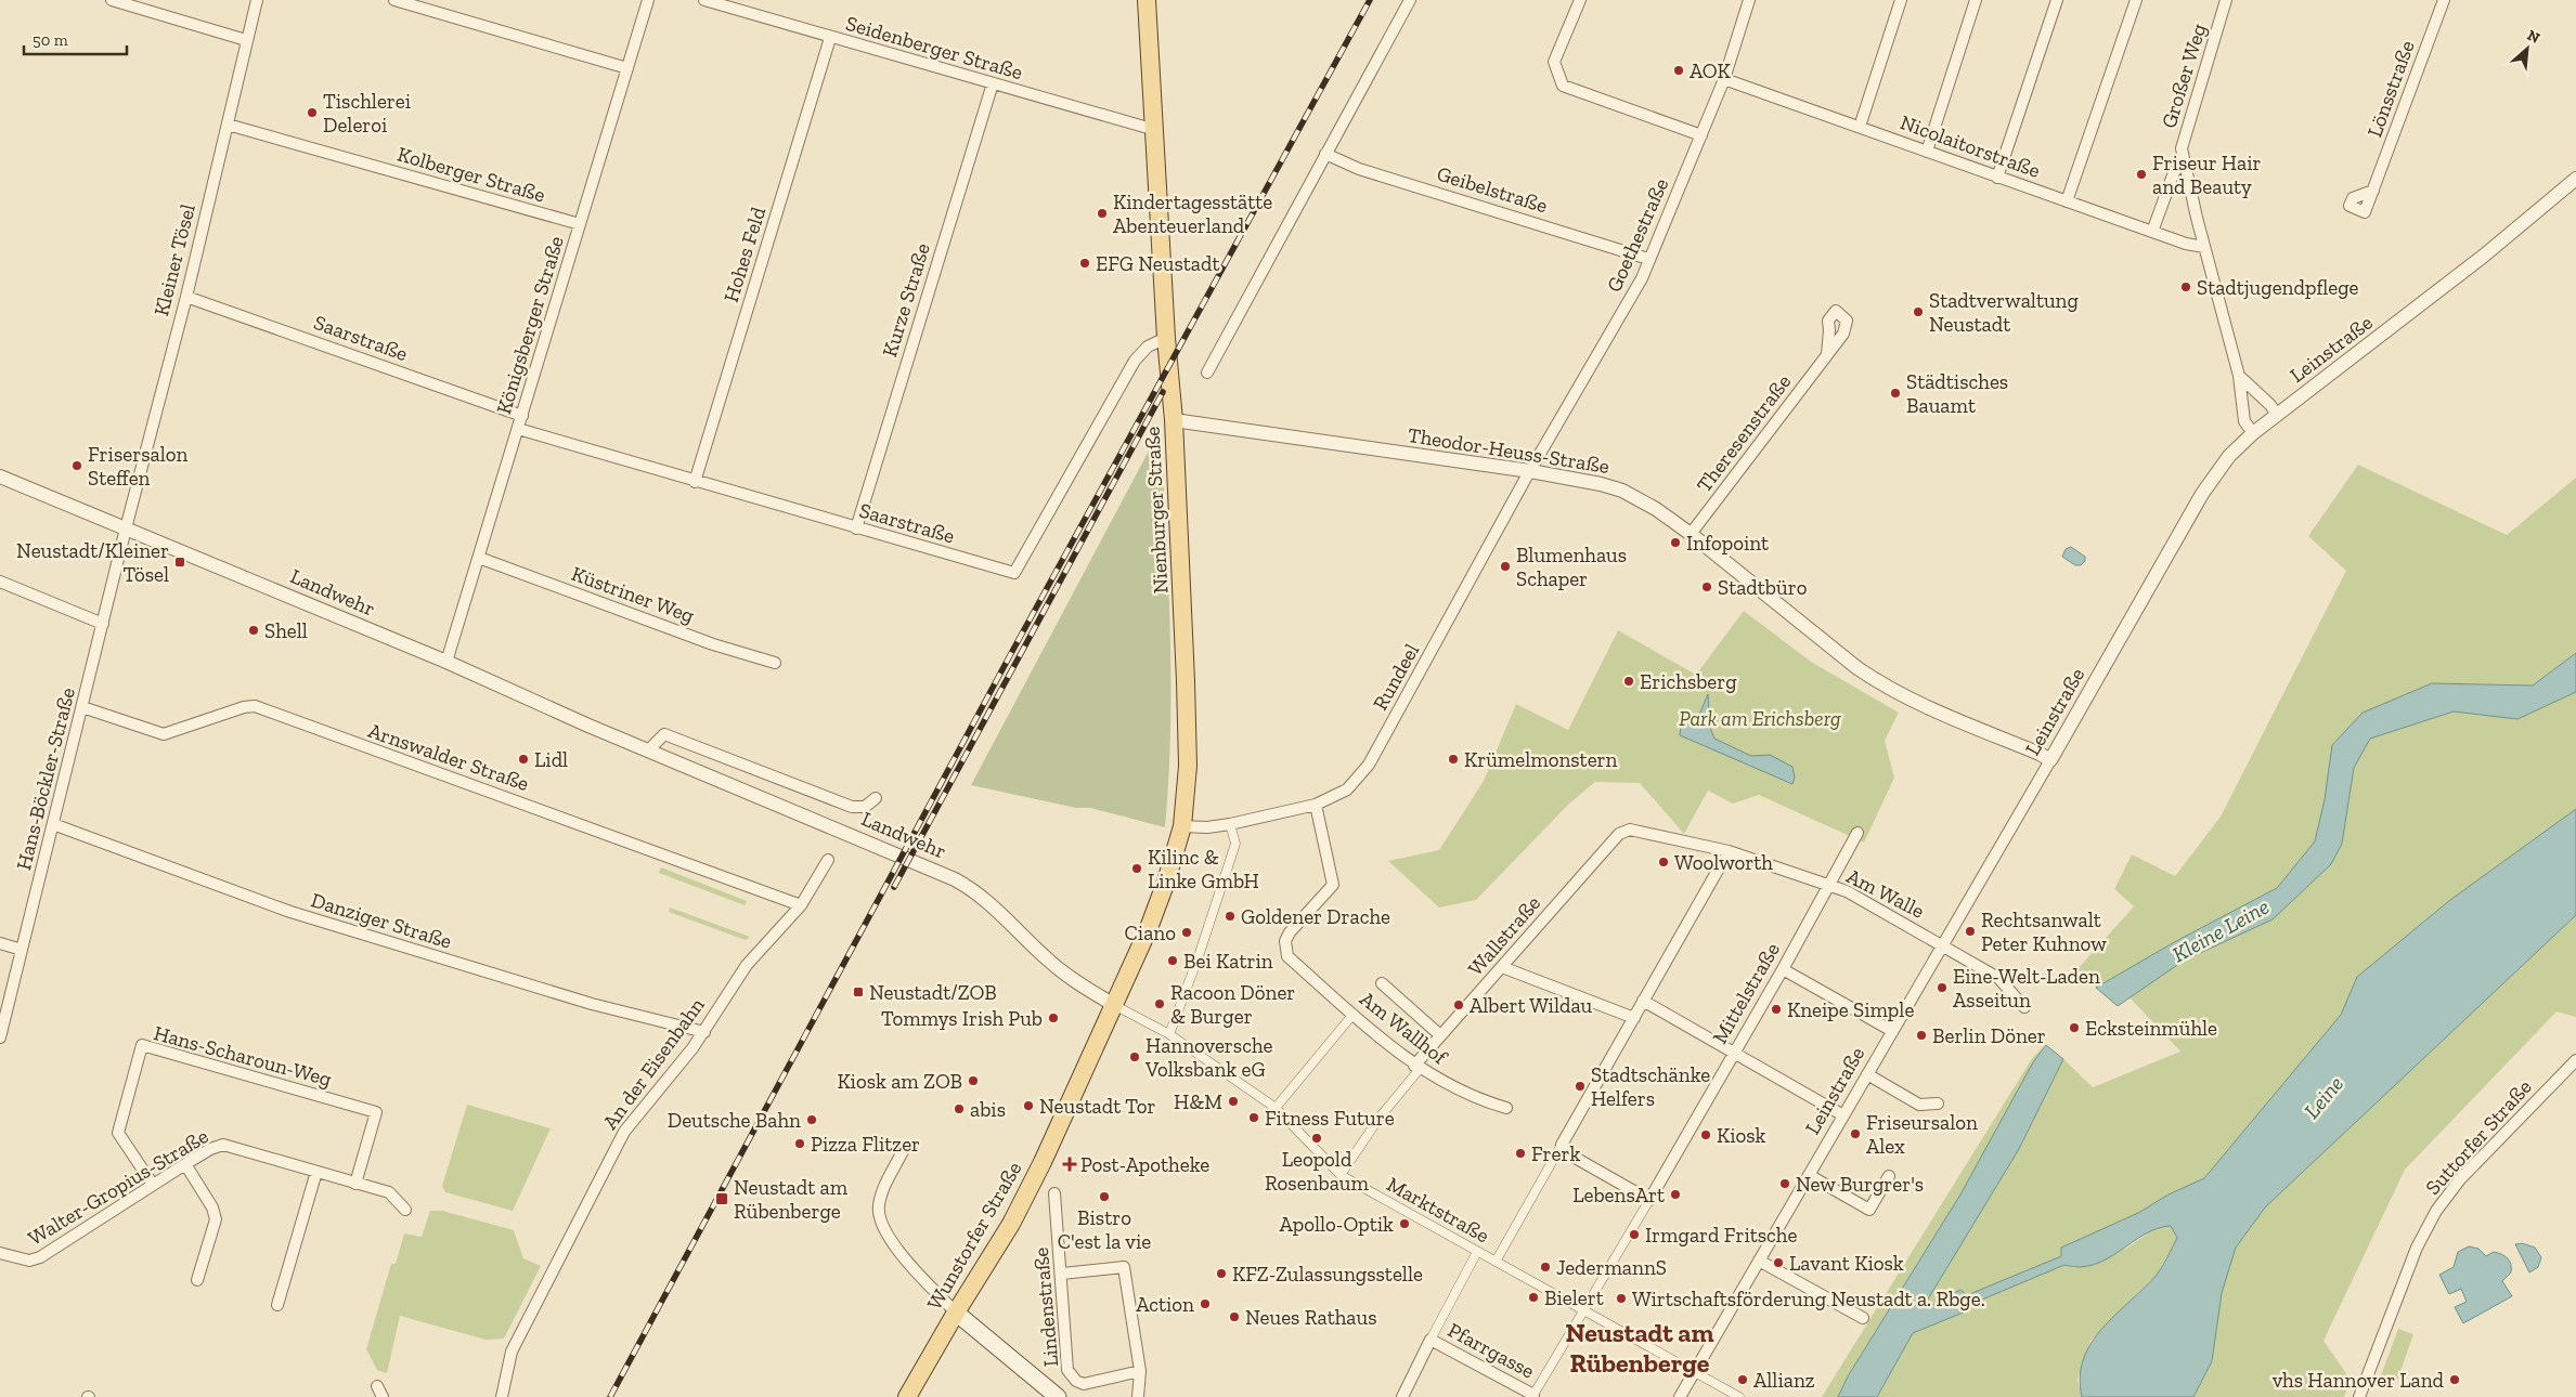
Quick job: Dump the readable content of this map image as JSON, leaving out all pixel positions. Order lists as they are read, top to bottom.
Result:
{
  "streets": {
    "main road": ["Nienburger Straße", "Wunstorfer Straße"],
    "street": [
      "Seidenberger Straße",
      "Großer Weg",
      "Lönsstraße",
      "Nicolaitorstraße",
      "Kolberger Straße",
      "Geibelstraße",
      "Goethestraße",
      "Hohes Feld",
      "Kleiner Tösel",
      "Kurze Straße",
      "Königsberger Straße",
      "Saarstraße",
      "Leinstraße",
      "Theresenstraße",
      "Theodor-Heuss-Straße",
      "Landwehr",
      "Küstriner Weg",
      "Rundeel",
      "Arnswalder Straße",
      "Hans-Böckler-Straße",
      "Am Walle",
      "Danziger Straße",
      "Wallstraße",
      "Mittelstraße",
      "Am Wallhof",
      "Hans-Scharoun-Weg",
      "An der Eisenbahn",
      "Suttorfer Straße",
      "Walter-Gropius-Straße",
      "Marktstraße",
      "Lindenstraße",
      "Pfarrgasse"
    ]
  },
  "crossings": [
    ["Seidenberger Straße", "Hohes Feld"],
    ["Seidenberger Straße", "Kurze Straße"],
    ["Seidenberger Straße", "Nienburger Straße"],
    ["Großer Weg", "Nicolaitorstraße"],
    ["Großer Weg", "Leinstraße"],
    ["Nicolaitorstraße", "Goethestraße"],
    ["Kolberger Straße", "Kleiner Tösel"],
    ["Kolberger Straße", "Königsberger Straße"],
    ["Geibelstraße", "Goethestraße"],
    ["Goethestraße", "Theodor-Heuss-Straße"],
    ["Goethestraße", "Rundeel"],
    ["Hohes Feld", "Saarstraße"],
    ["Kleiner Tösel", "Saarstraße"],
    ["Kleiner Tösel", "Landwehr"],
    ["Kleiner Tösel", "Hans-Böckler-Straße"],
    ["Kurze Straße", "Saarstraße"],
    ["Königsberger Straße", "Saarstraße"],
    ["Königsberger Straße", "Landwehr"],
    ["Königsberger Straße", "Küstriner Weg"],
    ["Saarstraße", "Nienburger Straße"],
    ["Leinstraße", "Theodor-Heuss-Straße"],
    ["Leinstraße", "Am Walle"],
    ["Leinstraße", "Marktstraße"],
    ["Theresenstraße", "Theodor-Heuss-Straße"],
    ["Theodor-Heuss-Straße", "Nienburger Straße"],
    ["Theodor-Heuss-Straße", "Rundeel"],
    ["Nienburger Straße", "Landwehr"],
    ["Nienburger Straße", "Rundeel"],
    ["Nienburger Straße", "Marktstraße"],
    ["Nienburger Straße", "Wunstorfer Straße"],
    ["Landwehr", "Hans-Böckler-Straße"],
    ["Landwehr", "Marktstraße"],
    ["Landwehr", "Wunstorfer Straße"],
    ["Rundeel", "Am Wallhof"],
    ["Arnswalder Straße", "Hans-Böckler-Straße"],
    ["Arnswalder Straße", "An der Eisenbahn"],
    ["Hans-Böckler-Straße", "Danziger Straße"],
    ["Am Walle", "Wallstraße"],
    ["Am Walle", "Mittelstraße"],
    ["Danziger Straße", "An der Eisenbahn"],
    ["Wallstraße", "Am Wallhof"],
    ["Wallstraße", "Marktstraße"],
    ["Mittelstraße", "Marktstraße"],
    ["Mittelstraße", "Pfarrgasse"],
    ["Hans-Scharoun-Weg", "Walter-Gropius-Straße"],
    ["Marktstraße", "Wunstorfer Straße"]
  ],
  "districts": ["Neustadt am Rübenberge"],
  "water": ["Kleine Leine", "Leine"],
  "parks": ["Park am Erichsberg"],
  "places": {
    "other": [
      "AOK",
      "Tischlerei Deleroi",
      "Friseur Hair and Beauty",
      "Kindertagesstätte Abenteuerland",
      "EFG Neustadt",
      "Stadtjugendpflege",
      "Stadtverwaltung Neustadt",
      "Städtisches Bauamt",
      "Frisersalon Steffen",
      "Infopoint",
      "Blumenhaus Schaper",
      "Stadtbüro",
      "Shell",
      "Erichsberg",
      "Lidl",
      "Krümelmonstern",
      "Woolworth",
      "Kilinc & Linke GmbH",
      "Goldener Drache",
      "Rechtsanwalt Peter Kuhnow",
      "Ciano",
      "Bei Katrin",
      "Eine-Welt-Laden Asseitun",
      "Racoon Döner & Burger",
      "Albert Wildau",
      "Kneipe Simple",
      "Tommys Irish Pub",
      "Ecksteinmühle",
      "Berlin Döner",
      "Hannoversche Volksbank eG",
      "Kiosk am ZOB",
      "Stadtschänke Helfers",
      "H&M",
      "Neustadt Tor",
      "abis",
      "Fitness Future",
      "Deutsche Bahn",
      "Friseursalon Alex",
      "Kiosk",
      "Leopold Rosenbaum",
      "Pizza Flitzer",
      "Frerk",
      "New Burgrer's",
      "LebensArt",
      "Bistro C'est la vie",
      "Apollo-Optik",
      "Irmgard Fritsche",
      "Lavant Kiosk",
      "JedermannS",
      "KFZ-Zulassungsstelle",
      "Bielert",
      "Wirtschaftsförderung Neustadt a. Rbge.",
      "Action",
      "Neues Rathaus",
      "Allianz",
      "vhs Hannover Land"
    ],
    "transit": ["Neustadt/Kleiner Tösel", "Neustadt/ZOB", "Neustadt am Rübenberge"],
    "health": ["Post-Apotheke"]
  },
  "scale_bar": "50 m",
  "north": "top right"
}
